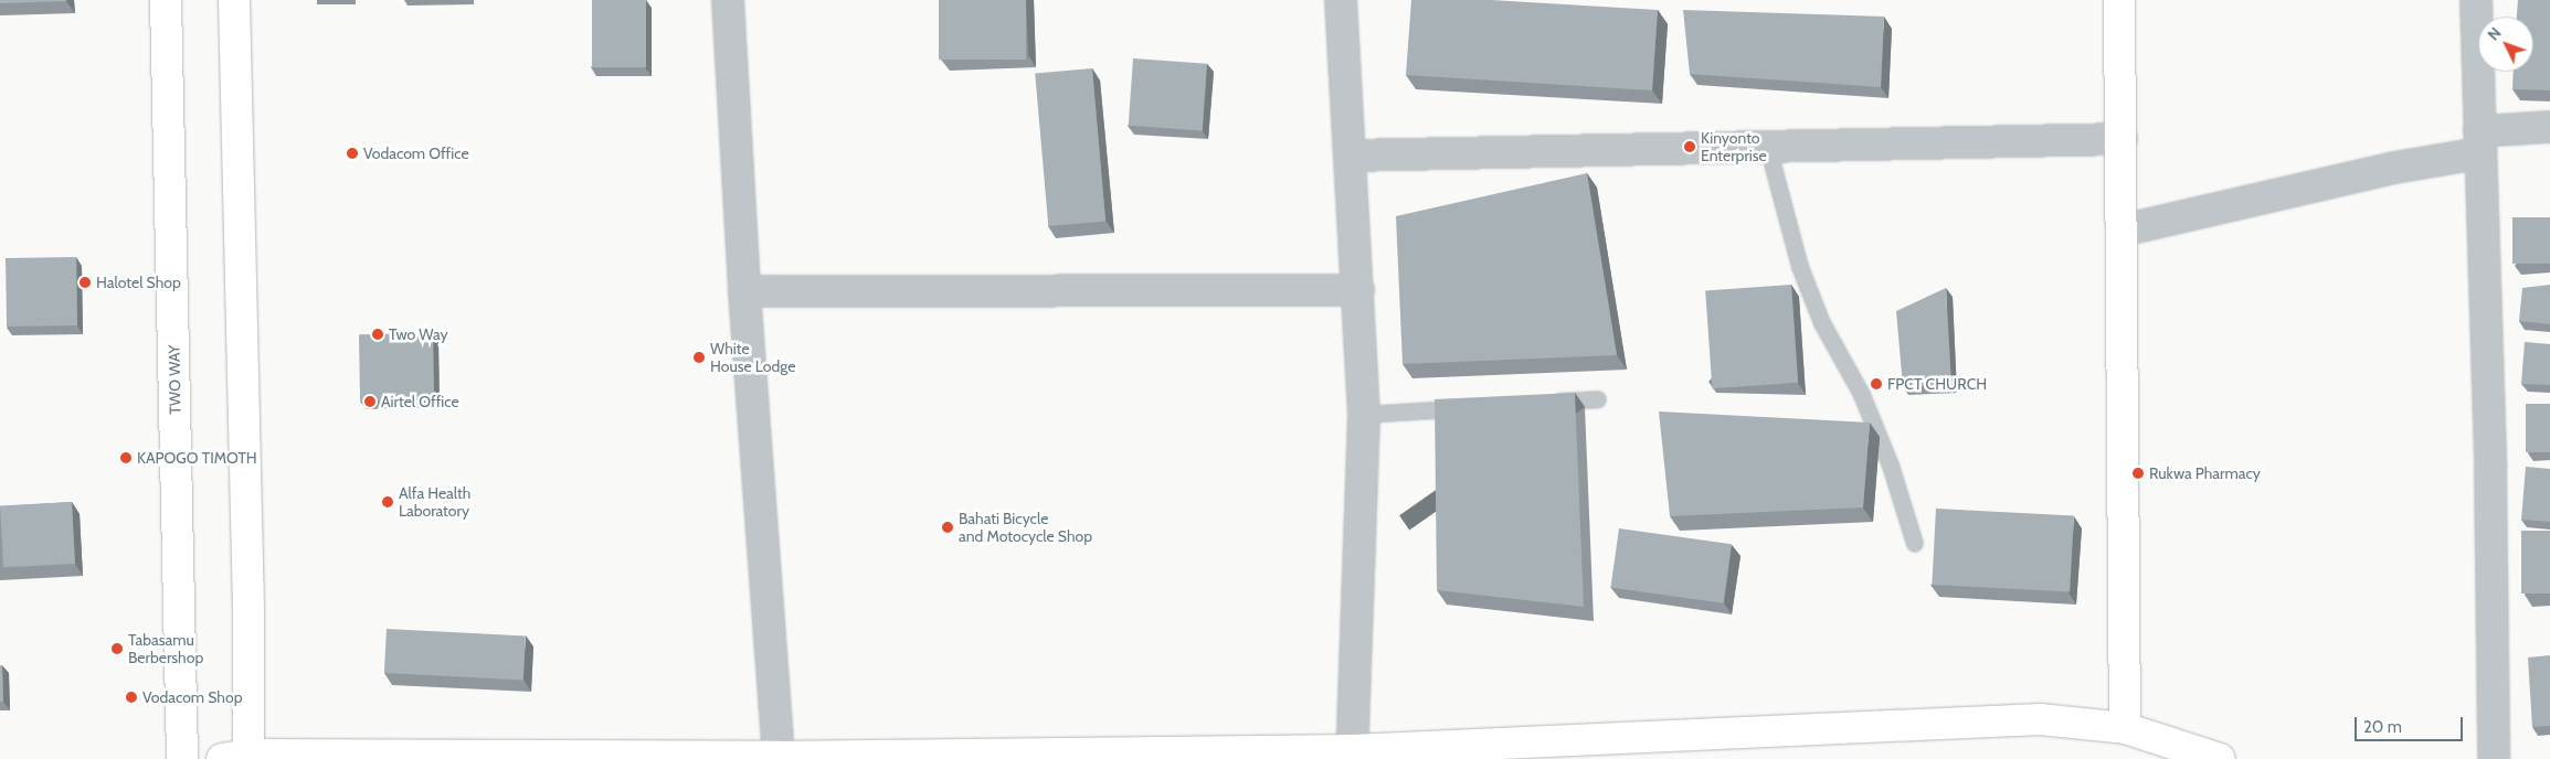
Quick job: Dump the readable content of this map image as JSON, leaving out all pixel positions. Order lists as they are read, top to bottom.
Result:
{
  "streets": {
    "street": ["TWO WAY"]
  },
  "places": [
    "Kinyonto Enterprise",
    "Vodacom Office",
    "Halotel Shop",
    "Two Way",
    "White House Lodge",
    "FPCT CHURCH",
    "Airtel Office",
    "KAPOGO TIMOTH",
    "Rukwa Pharmacy",
    "Alfa Health Laboratory",
    "Bahati Bicycle and Motocycle Shop",
    "Tabasamu Berbershop",
    "Vodacom Shop"
  ],
  "scale_bar": "20 m",
  "north": "top left"
}
